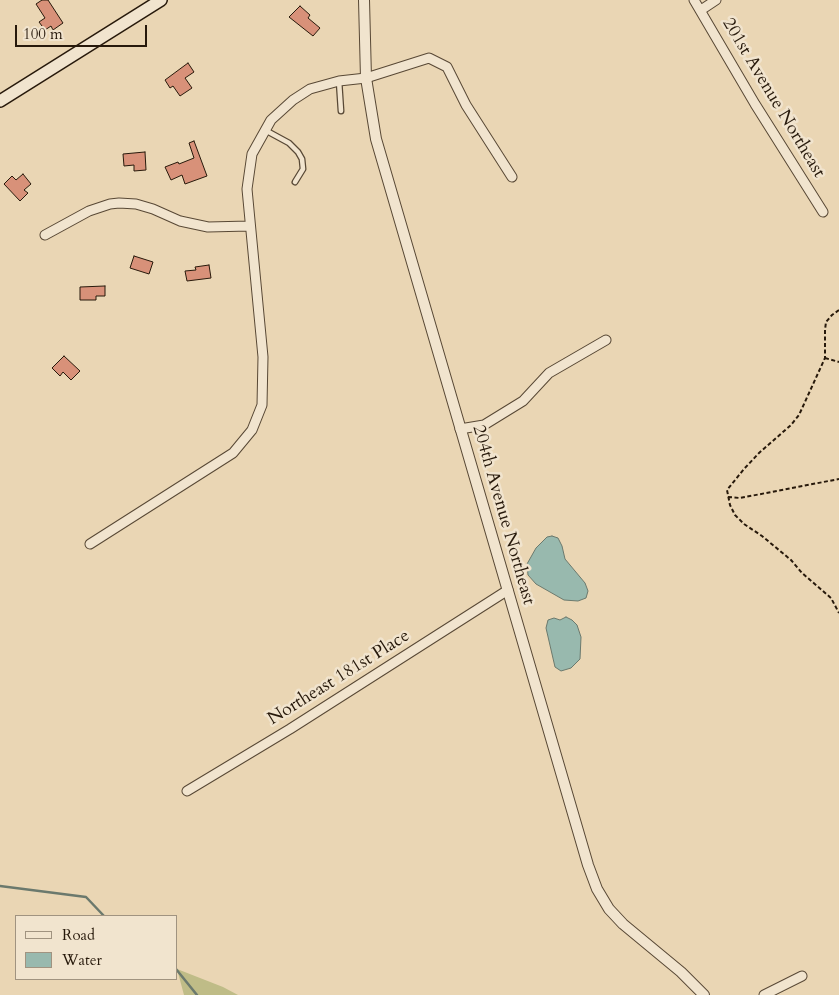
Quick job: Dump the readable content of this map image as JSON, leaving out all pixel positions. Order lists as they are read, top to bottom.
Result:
{
  "streets": {
    "street": ["201st Avenue Northeast", "204th Avenue Northeast", "Northeast 181st Place"]
  },
  "crossings": [
    ["204th Avenue Northeast", "Northeast 181st Place"]
  ],
  "legend": ["Road", "Water"],
  "scale_bar": "100 m"
}
